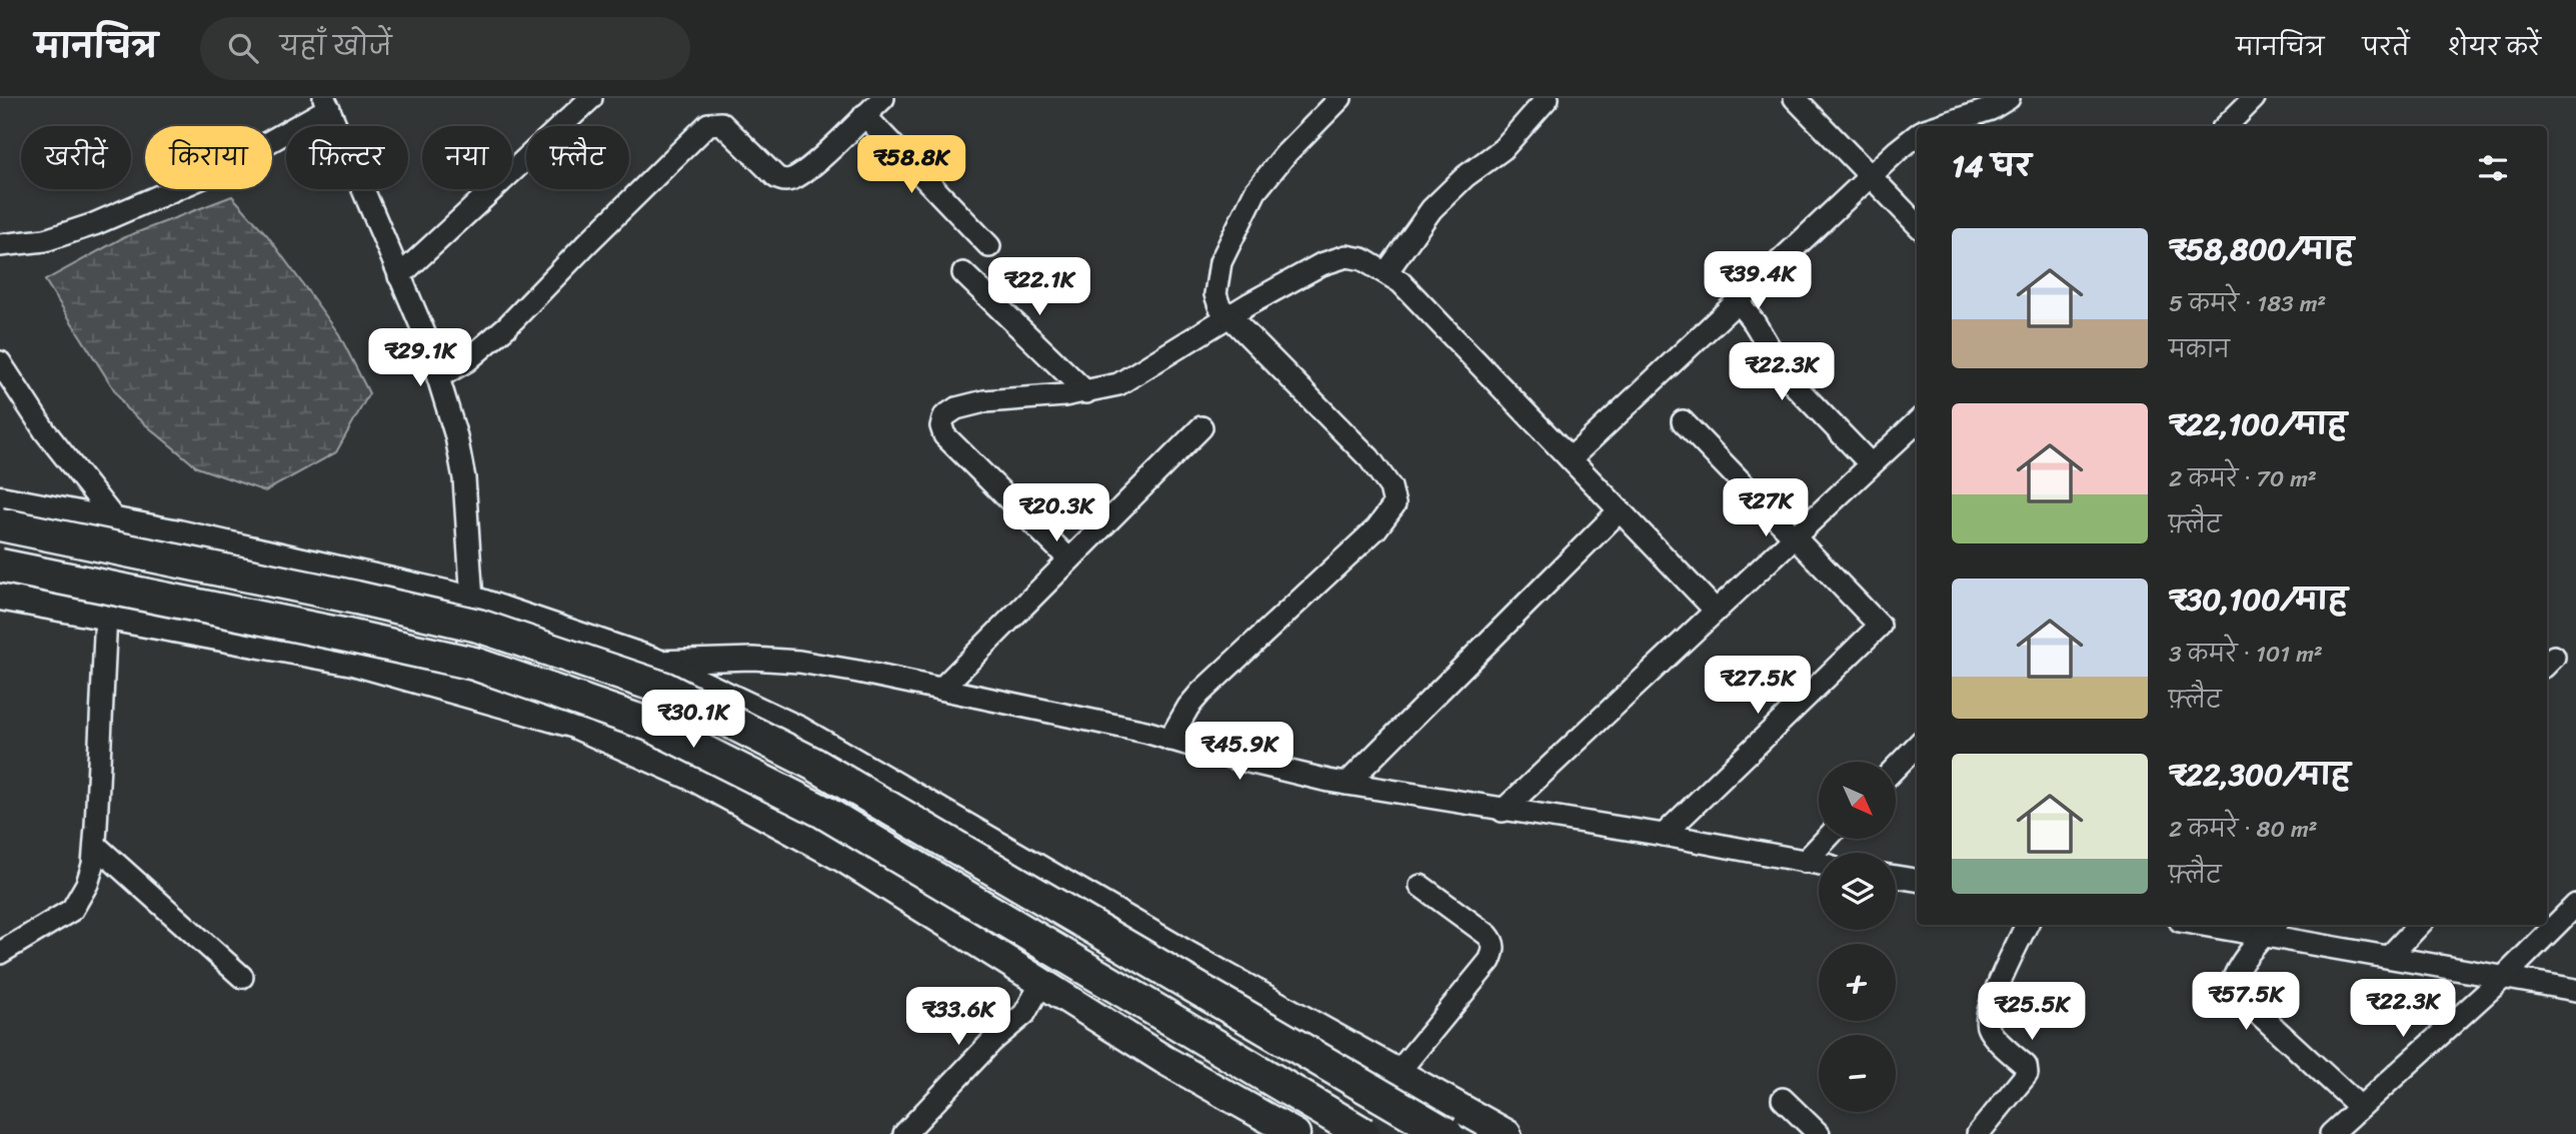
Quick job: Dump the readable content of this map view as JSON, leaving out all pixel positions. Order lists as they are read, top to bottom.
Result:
{
  "north": "bottom right",
  "page": {
    "header": "मानचित्र",
    "search": "यहाँ खोजें",
    "nav": ["मानचित्र", "परतें", "शेयर करें"],
    "chip": [
      "खरीदें",
      "किराया",
      "फ़िल्टर",
      "नया",
      "फ़्लैट"
    ],
    "heading": "14 घर",
    "price": [
      "₹58.8K",
      "₹39.4K",
      "₹22.1K",
      "₹29.1K",
      "₹22.3K",
      "₹27K",
      "₹20.3K",
      "₹27.5K",
      "₹30.1K",
      "₹45.9K",
      "₹57.5K",
      "₹22.3K",
      "₹25.5K",
      "₹33.6K"
    ],
    "list": [
      {
        "name": "₹58,800/माह",
        "note": "5 कमरे · 183 m² · मकान"
      },
      {
        "name": "₹22,100/माह",
        "note": "2 कमरे · 70 m² · फ़्लैट"
      },
      {
        "name": "₹30,100/माह",
        "note": "3 कमरे · 101 m² · फ़्लैट"
      },
      {
        "name": "₹22,300/माह",
        "note": "2 कमरे · 80 m² · फ़्लैट"
      }
    ],
    "map_buttons": ["+", "−"]
  }
}
